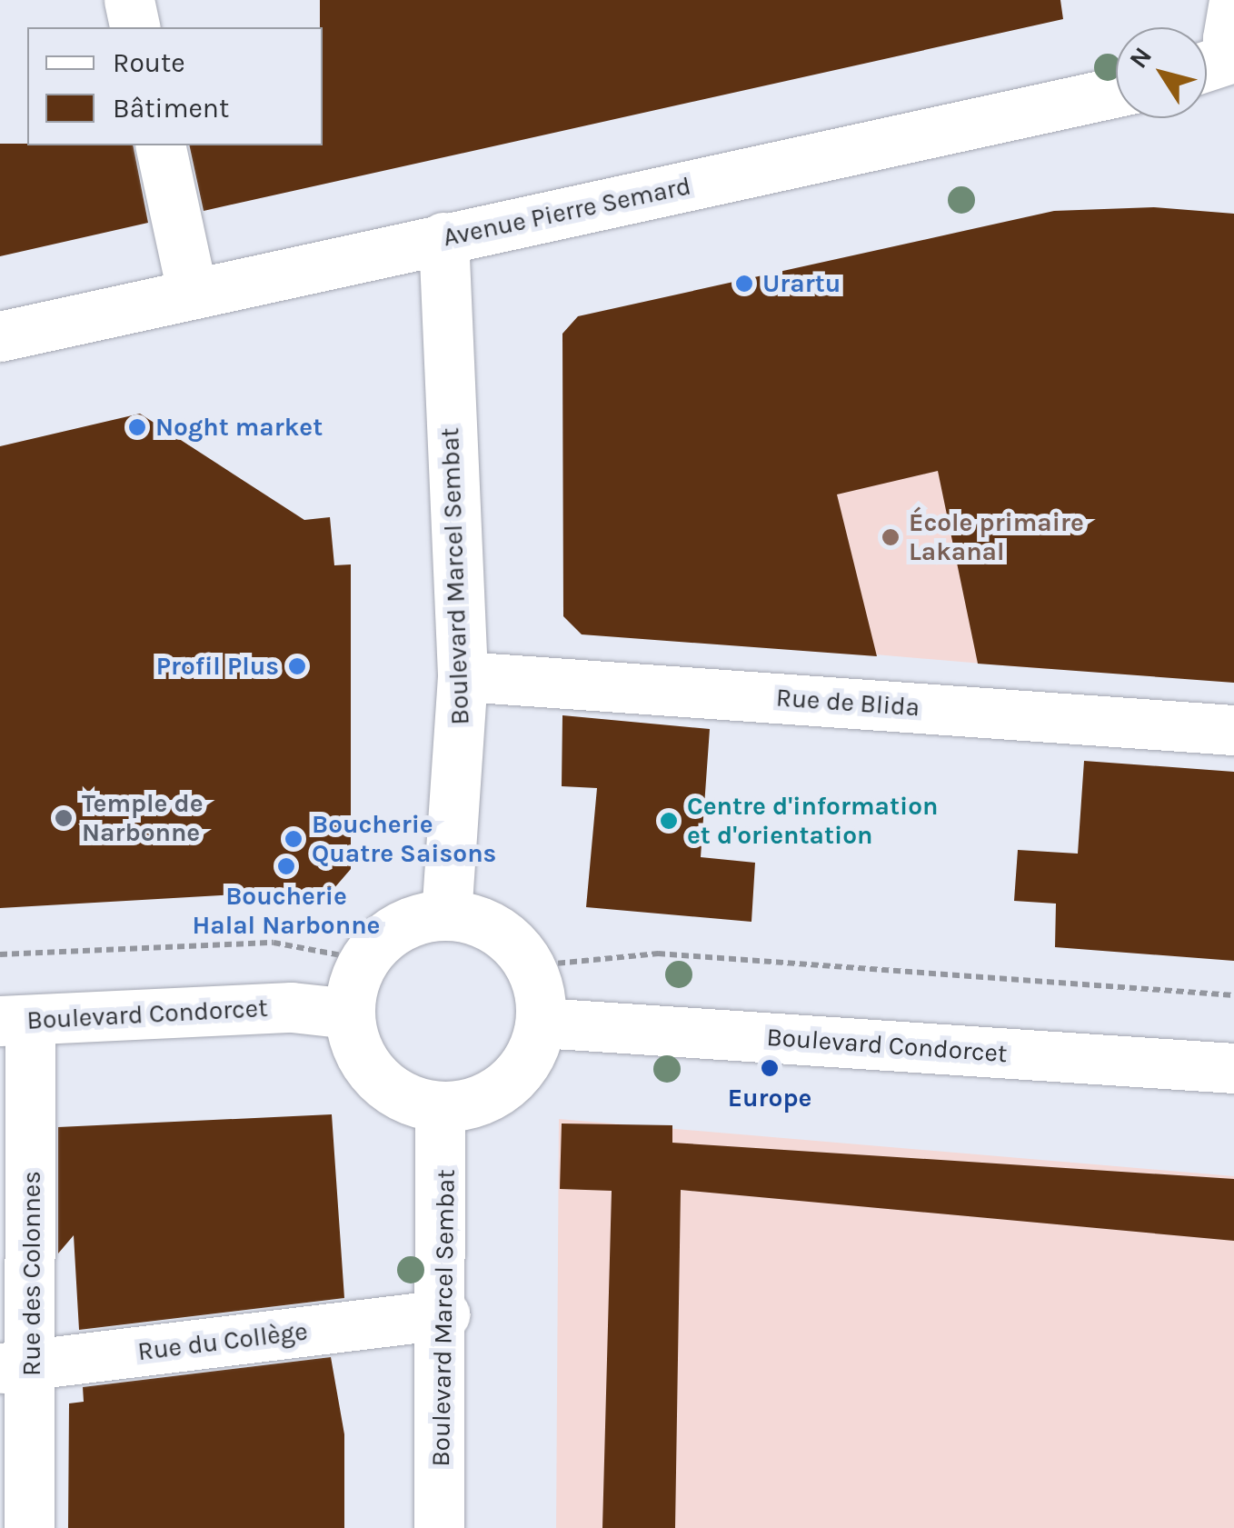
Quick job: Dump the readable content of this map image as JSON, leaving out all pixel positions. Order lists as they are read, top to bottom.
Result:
{
  "streets": {
    "street": [
      "Avenue Pierre Semard",
      "Boulevard Marcel Sembat",
      "Rue de Blida",
      "Boulevard Condorcet",
      "Rue des Colonnes",
      "Rue du Collège"
    ]
  },
  "crossings": [
    ["Avenue Pierre Semard", "Boulevard Marcel Sembat"],
    ["Boulevard Marcel Sembat", "Rue de Blida"],
    ["Boulevard Marcel Sembat", "Boulevard Condorcet"],
    ["Boulevard Marcel Sembat", "Rue du Collège"],
    ["Boulevard Condorcet", "Rue des Colonnes"],
    ["Rue des Colonnes", "Rue du Collège"]
  ],
  "places": [
    "Urartu",
    "Noght market",
    "École primaire Lakanal",
    "Profil Plus",
    "Temple de Narbonne",
    "Centre d'information et d'orientation",
    "Boucherie Quatre Saisons",
    "Boucherie Halal Narbonne",
    "Europe"
  ],
  "legend": ["Route", "Bâtiment"],
  "north": "top left"
}
